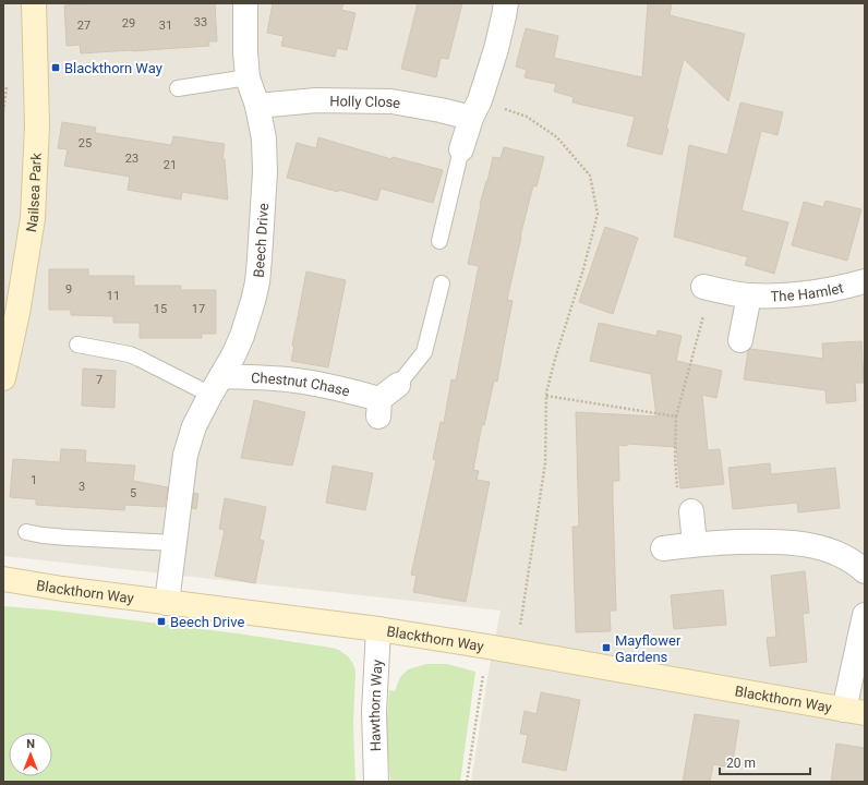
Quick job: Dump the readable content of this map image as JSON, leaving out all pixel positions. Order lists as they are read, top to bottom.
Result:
{
  "streets": {
    "street": [
      "Holly Close",
      "Nailsea Park",
      "Beech Drive",
      "The Hamlet",
      "Chestnut Chase",
      "Blackthorn Way",
      "Hawthorn Way"
    ]
  },
  "crossings": [
    ["Holly Close", "Beech Drive"],
    ["Beech Drive", "Chestnut Chase"],
    ["Beech Drive", "Blackthorn Way"],
    ["Blackthorn Way", "Hawthorn Way"]
  ],
  "places": {
    "transit": ["Blackthorn Way", "Beech Drive", "Mayflower Gardens"]
  },
  "house_numbers": [
    "33",
    "29",
    "27",
    "31",
    "25",
    "23",
    "21",
    "9",
    "11",
    "15",
    "17",
    "7",
    "1",
    "3",
    "5"
  ],
  "scale_bar": "20 m",
  "north": "top"
}
